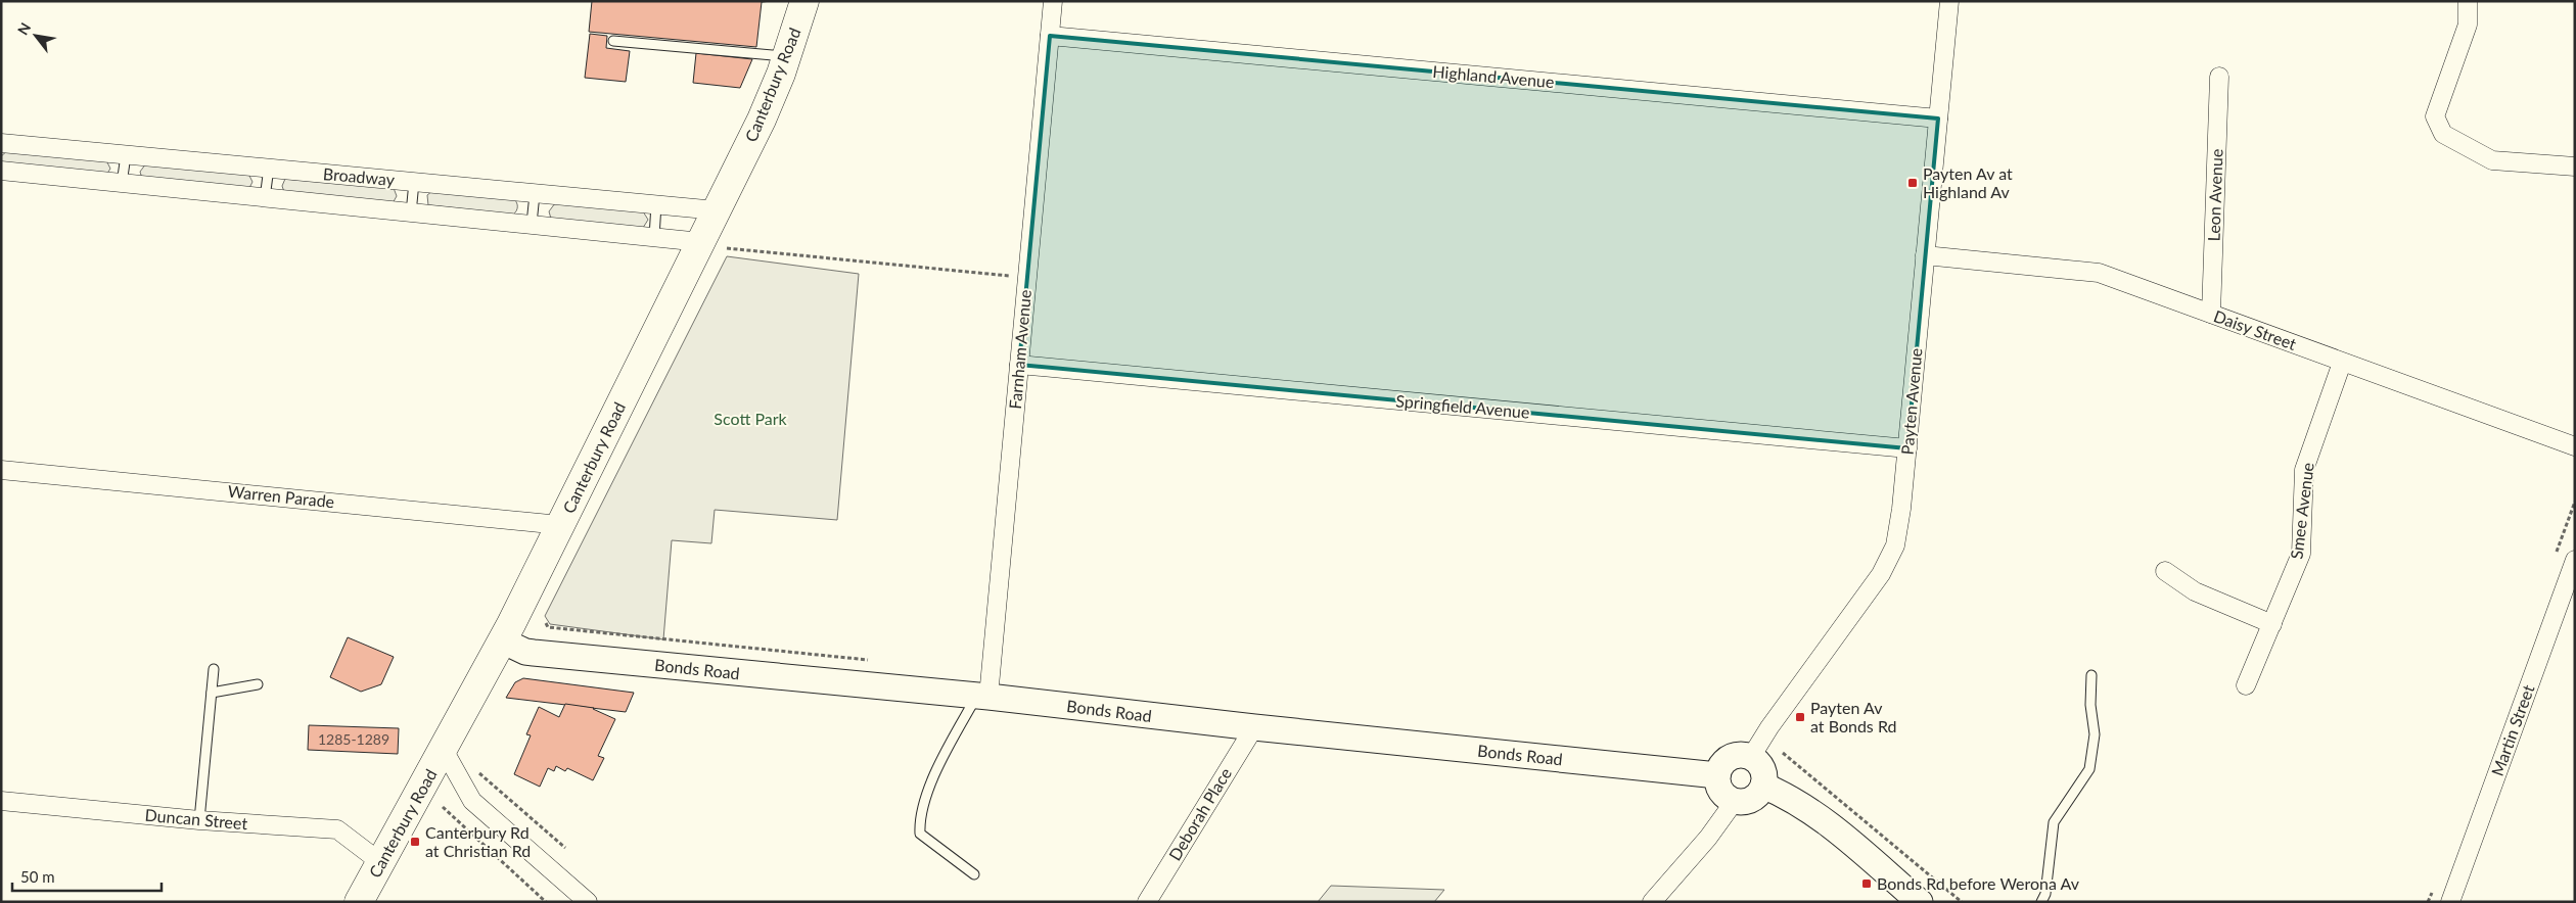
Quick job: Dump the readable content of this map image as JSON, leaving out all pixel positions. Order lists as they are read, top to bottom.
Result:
{
  "streets": {
    "highway": ["Canterbury Road"],
    "main road": ["Bonds Road"],
    "street": [
      "Highland Avenue",
      "Broadway",
      "Leon Avenue",
      "Daisy Street",
      "Farnham Avenue",
      "Payten Avenue",
      "Springfield Avenue",
      "Warren Parade",
      "Smee Avenue",
      "Martin Street",
      "Deborah Place",
      "Duncan Street"
    ]
  },
  "crossings": [
    ["Highland Avenue", "Farnham Avenue"],
    ["Highland Avenue", "Payten Avenue"],
    ["Canterbury Road", "Broadway"],
    ["Canterbury Road", "Warren Parade"],
    ["Canterbury Road", "Bonds Road"],
    ["Canterbury Road", "Duncan Street"],
    ["Leon Avenue", "Daisy Street"],
    ["Daisy Street", "Payten Avenue"],
    ["Daisy Street", "Smee Avenue"],
    ["Farnham Avenue", "Springfield Avenue"],
    ["Farnham Avenue", "Bonds Road"],
    ["Payten Avenue", "Springfield Avenue"],
    ["Payten Avenue", "Bonds Road"],
    ["Bonds Road", "Deborah Place"]
  ],
  "parks": ["Scott Park"],
  "places": {
    "transit": [
      "Payten Av at Highland Av",
      "Payten Av at Bonds Rd",
      "Canterbury Rd at Christian Rd",
      "Bonds Rd before Werona Av"
    ]
  },
  "house_numbers": ["1285-1289"],
  "scale_bar": "50 m",
  "north": "top left"
}
